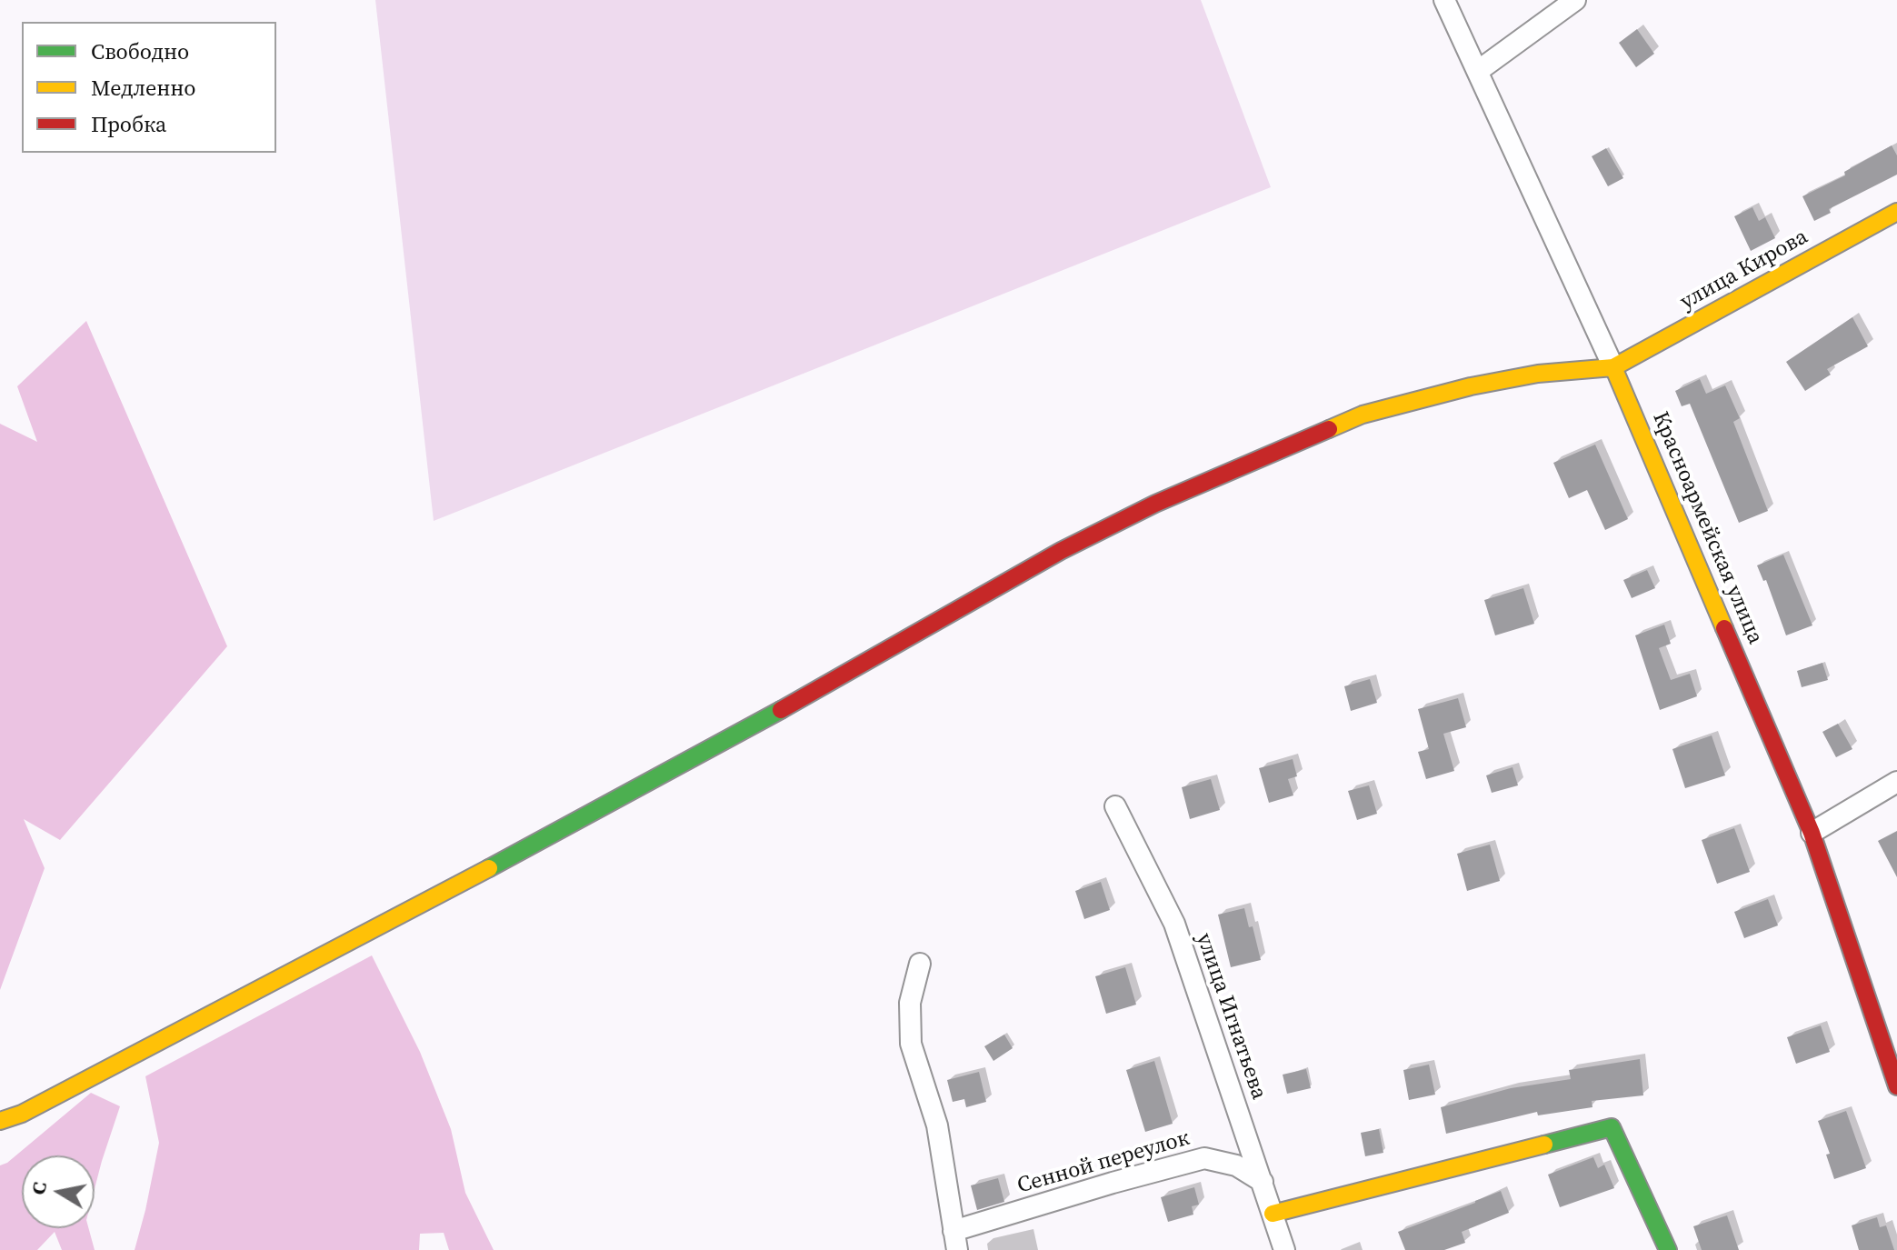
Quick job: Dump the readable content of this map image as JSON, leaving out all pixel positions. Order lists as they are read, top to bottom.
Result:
{
  "streets": {
    "street": [
      "улица Кирова",
      "Красноармейская улица",
      "улица Игнатьева",
      "Сенной переулок"
    ]
  },
  "crossings": [
    ["улица Кирова", "Красноармейская улица"],
    ["улица Игнатьева", "Сенной переулок"]
  ],
  "legend": ["Свободно", "Медленно", "Пробка"],
  "north": "left"
}
